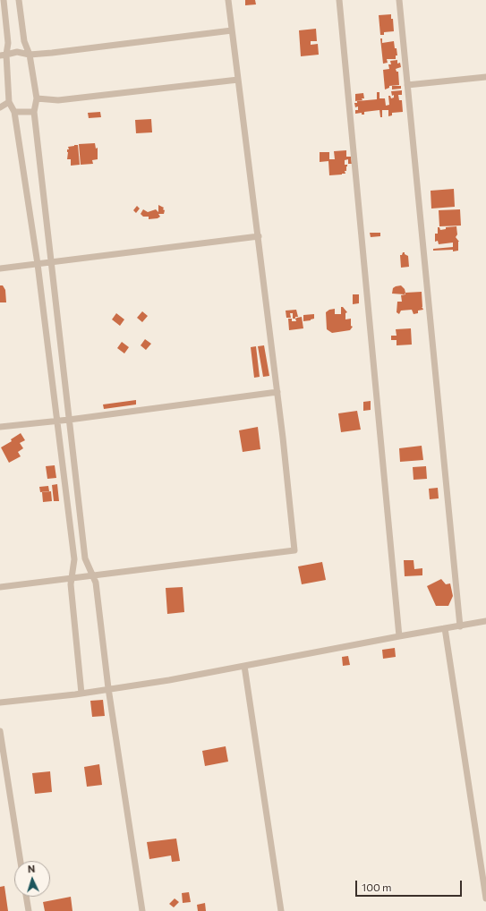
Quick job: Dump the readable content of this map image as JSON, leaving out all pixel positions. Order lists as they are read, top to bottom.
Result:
{
  "scale_bar": "100 m",
  "north": "top"
}
